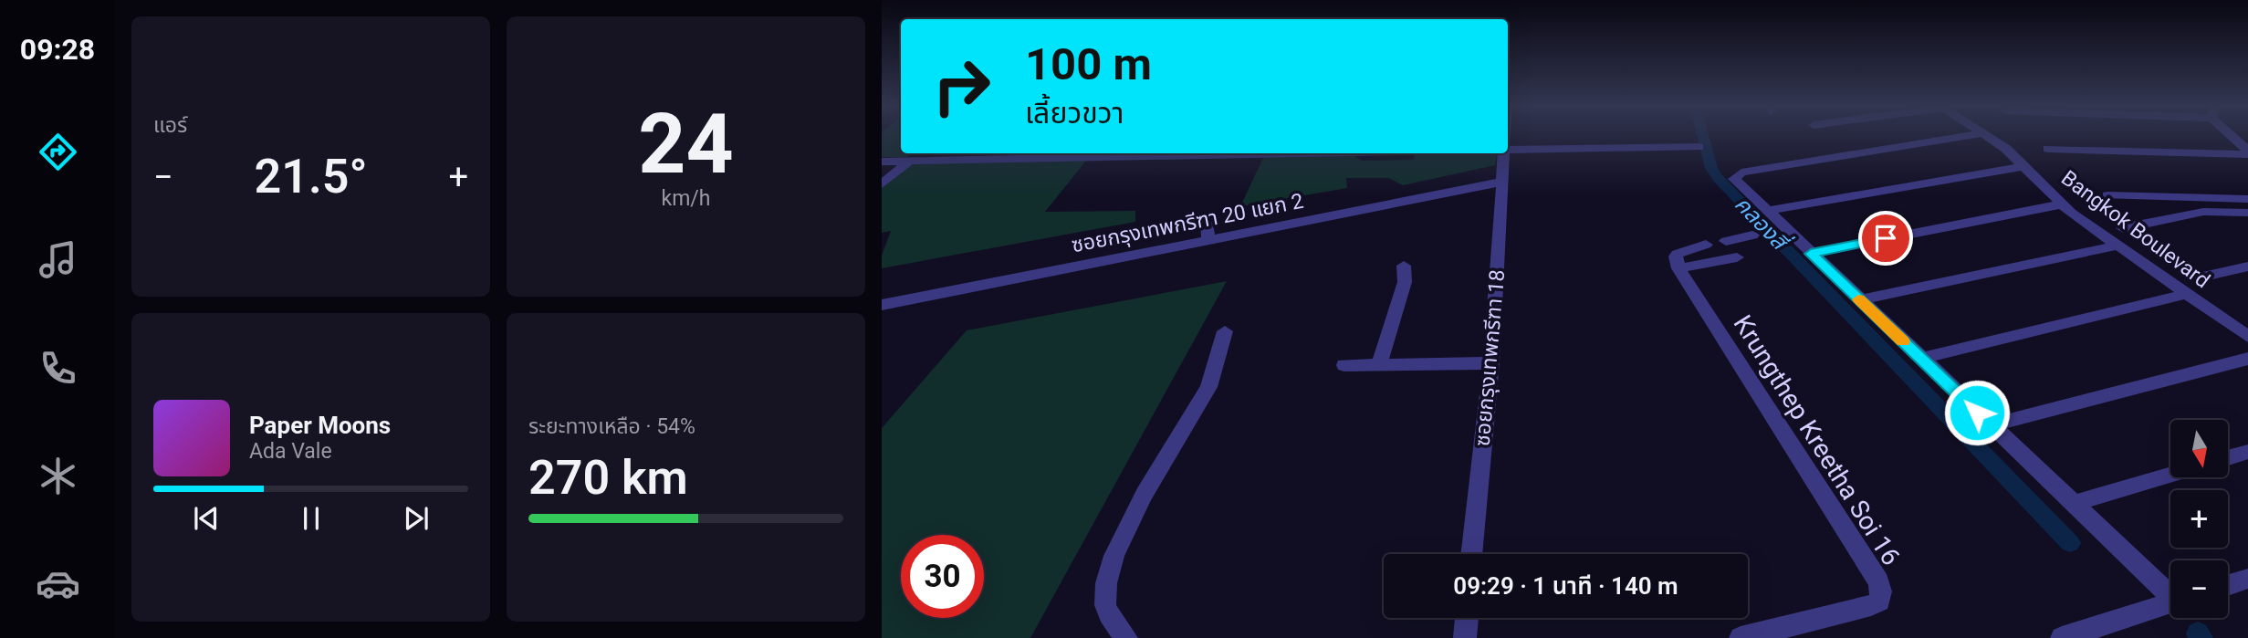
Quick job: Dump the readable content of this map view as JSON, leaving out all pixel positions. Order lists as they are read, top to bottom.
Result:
{
  "streets": {
    "street": [
      "ซอยกรุงเทพกรีฑา 20 แยก 2",
      "Bangkok Boulevard",
      "ซอยกรุงเทพกรีฑา 18",
      "Krungthep Kreetha Soi 16"
    ]
  },
  "crossings": [
    ["ซอยกรุงเทพกรีฑา 20 แยก 2", "ซอยกรุงเทพกรีฑา 18"]
  ],
  "water": ["คลองสี่"],
  "north": "bottom",
  "page": {
    "tabs": "09:28",
    "tile": [
      "แอร์",
      ["24", "km/h"],
      ["ระยะทางเหลือ · 54%", "270 km"]
    ],
    "turn": ["100 m", "เลี้ยวขวา"],
    "heat": ["−", "21.5°", "+"],
    "song": ["Paper Moons", "Ada Vale"],
    "map_buttons": ["+", "−"],
    "limit": "30",
    "trip": "09:29 · 1 นาที · 140 m"
  }
}
